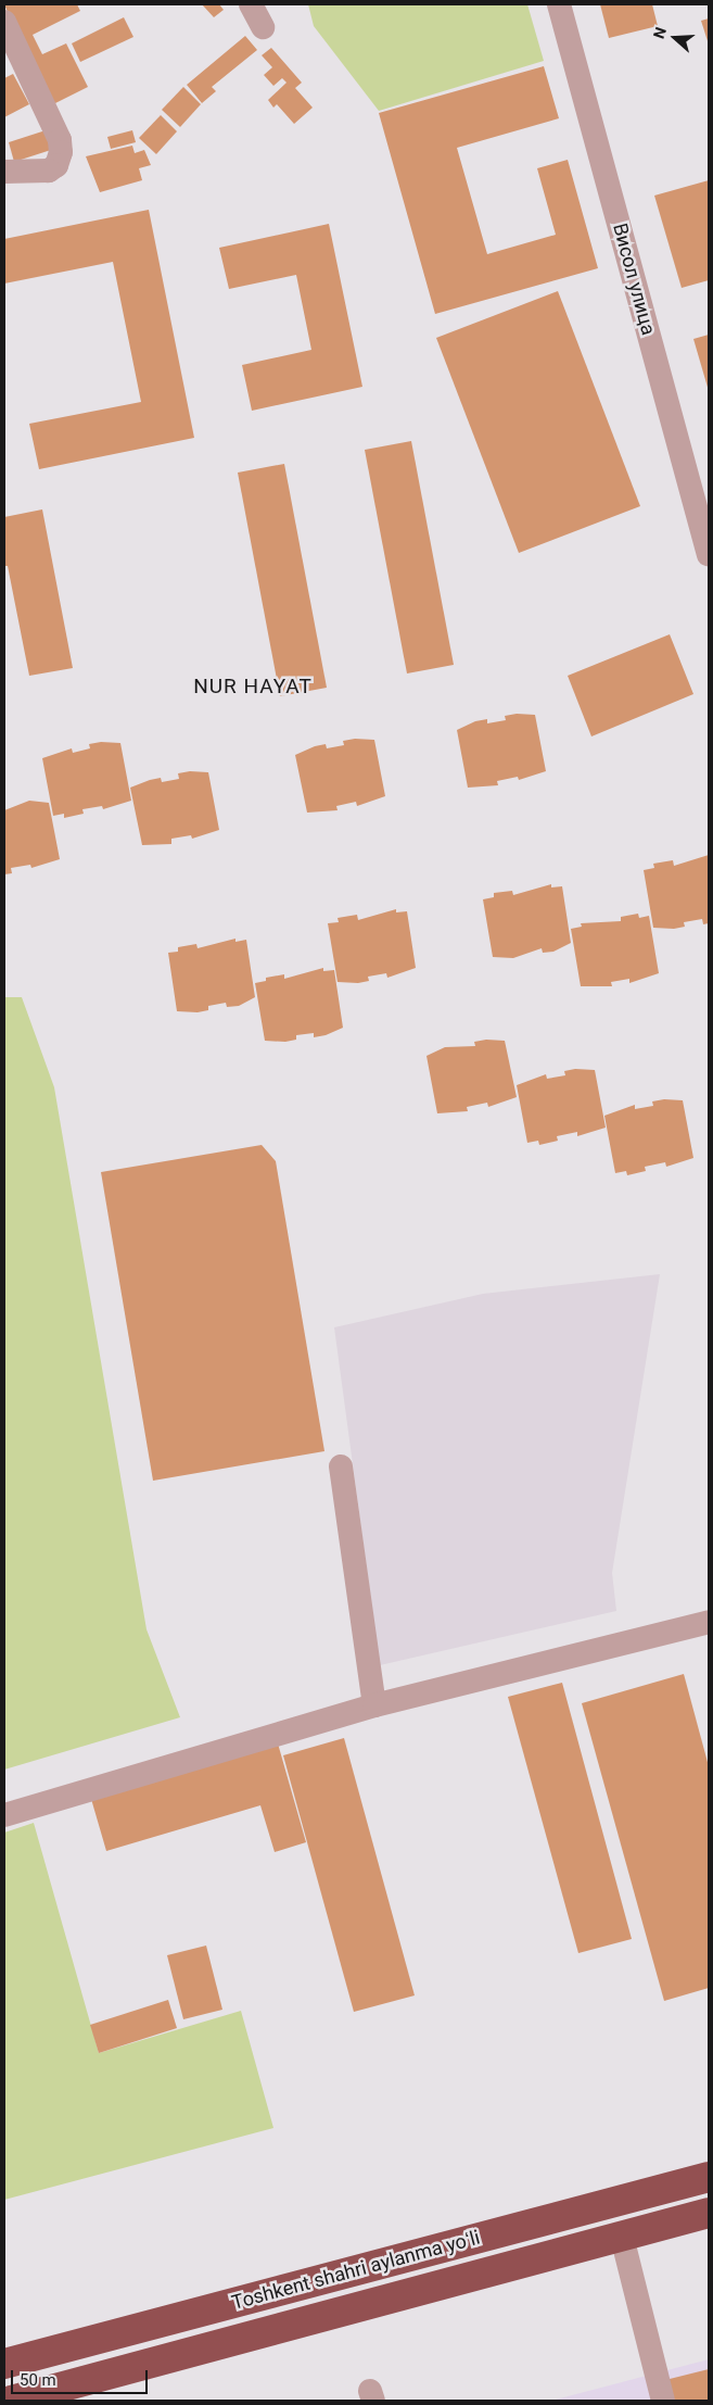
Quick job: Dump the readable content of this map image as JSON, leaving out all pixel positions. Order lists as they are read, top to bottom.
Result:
{
  "streets": {
    "highway": ["Toshkent shahri aylanma yoʻli"],
    "street": ["Висол улица"]
  },
  "districts": ["NUR HAYAT"],
  "scale_bar": "50 m",
  "north": "left"
}
